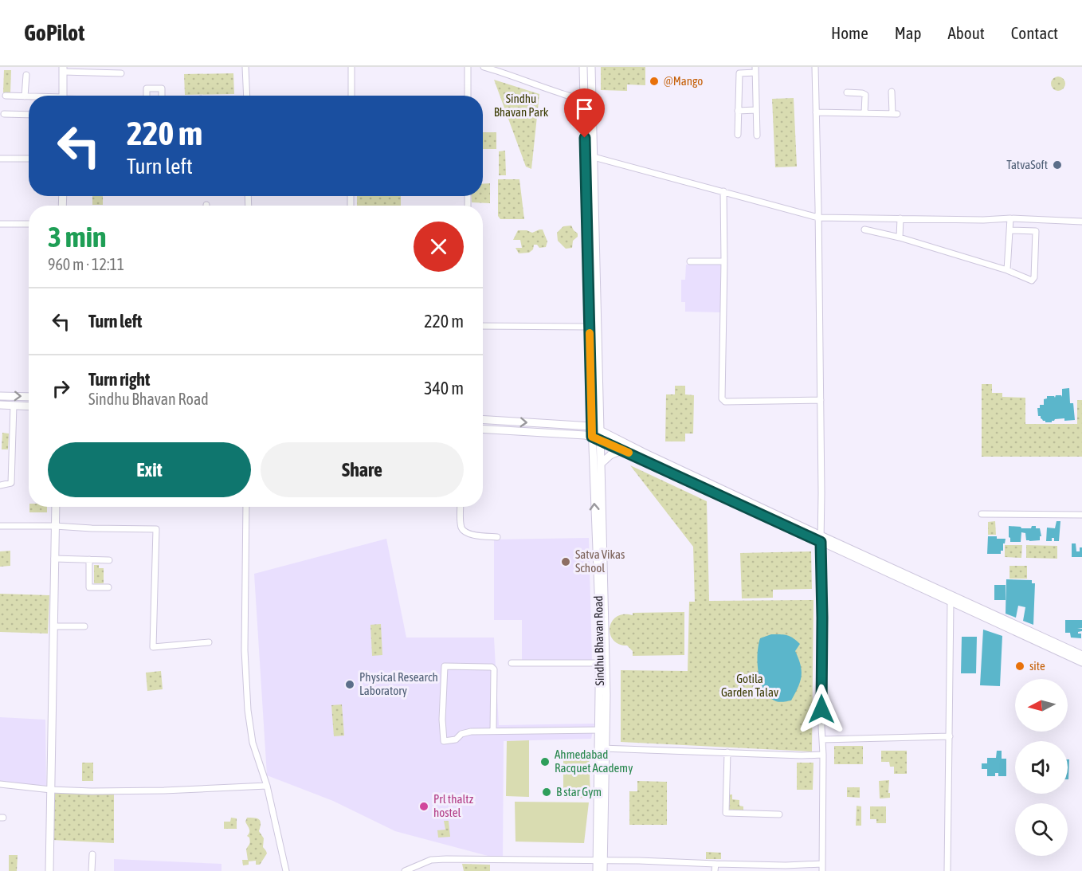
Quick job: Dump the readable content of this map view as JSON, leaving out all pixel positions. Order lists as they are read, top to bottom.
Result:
{
  "streets": {
    "main road": ["Sindhu Bhavan Road"]
  },
  "parks": ["Sindhu Bhavan Park", "Gotila Garden Talav"],
  "places": [
    "@Mango",
    "TatvaSoft",
    "Satva Vikas School",
    "site",
    "Physical Research Laboratory",
    "Ahmedabad Racquet Academy",
    "B star Gym",
    "Prl thaltz hostel"
  ],
  "north": "left",
  "page": {
    "header": "GoPilot",
    "nav": [
      "Home",
      "Map",
      "About",
      "Contact"
    ],
    "turn": ["220 m", "Turn left"],
    "heading": ["3 min", "960 m · 12:11"],
    "list": [
      {
        "name": "Turn left",
        "value": "220 m"
      },
      {
        "name": "Turn right",
        "note": "Sindhu Bhavan Road",
        "value": "340 m"
      }
    ],
    "buttons": ["Exit", "Share"]
  }
}
